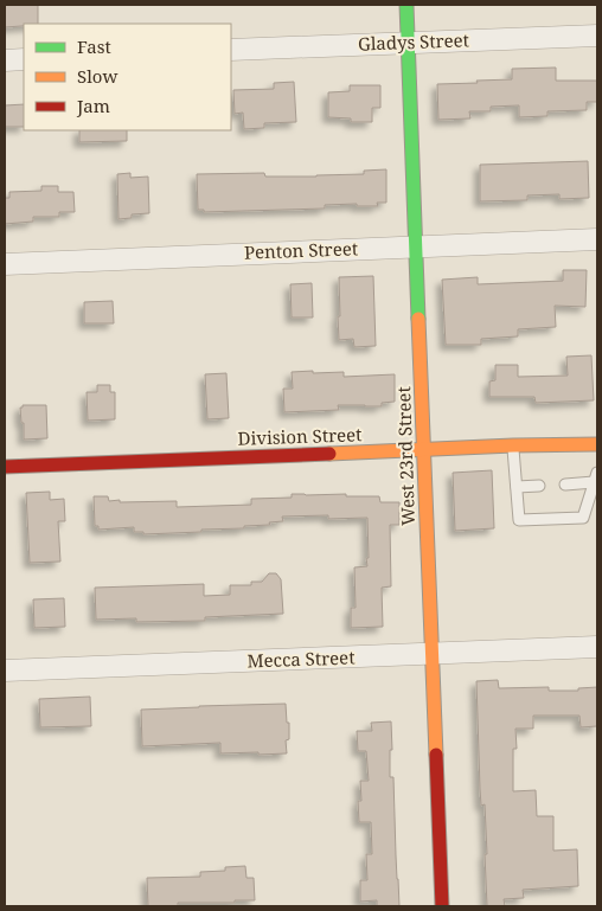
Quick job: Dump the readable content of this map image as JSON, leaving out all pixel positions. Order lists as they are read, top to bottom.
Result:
{
  "streets": {
    "street": [
      "Gladys Street",
      "Penton Street",
      "Division Street",
      "West 23rd Street",
      "Mecca Street"
    ]
  },
  "crossings": [
    ["Gladys Street", "West 23rd Street"],
    ["Penton Street", "West 23rd Street"],
    ["Division Street", "West 23rd Street"],
    ["West 23rd Street", "Mecca Street"]
  ],
  "legend": ["Fast", "Slow", "Jam"]
}
